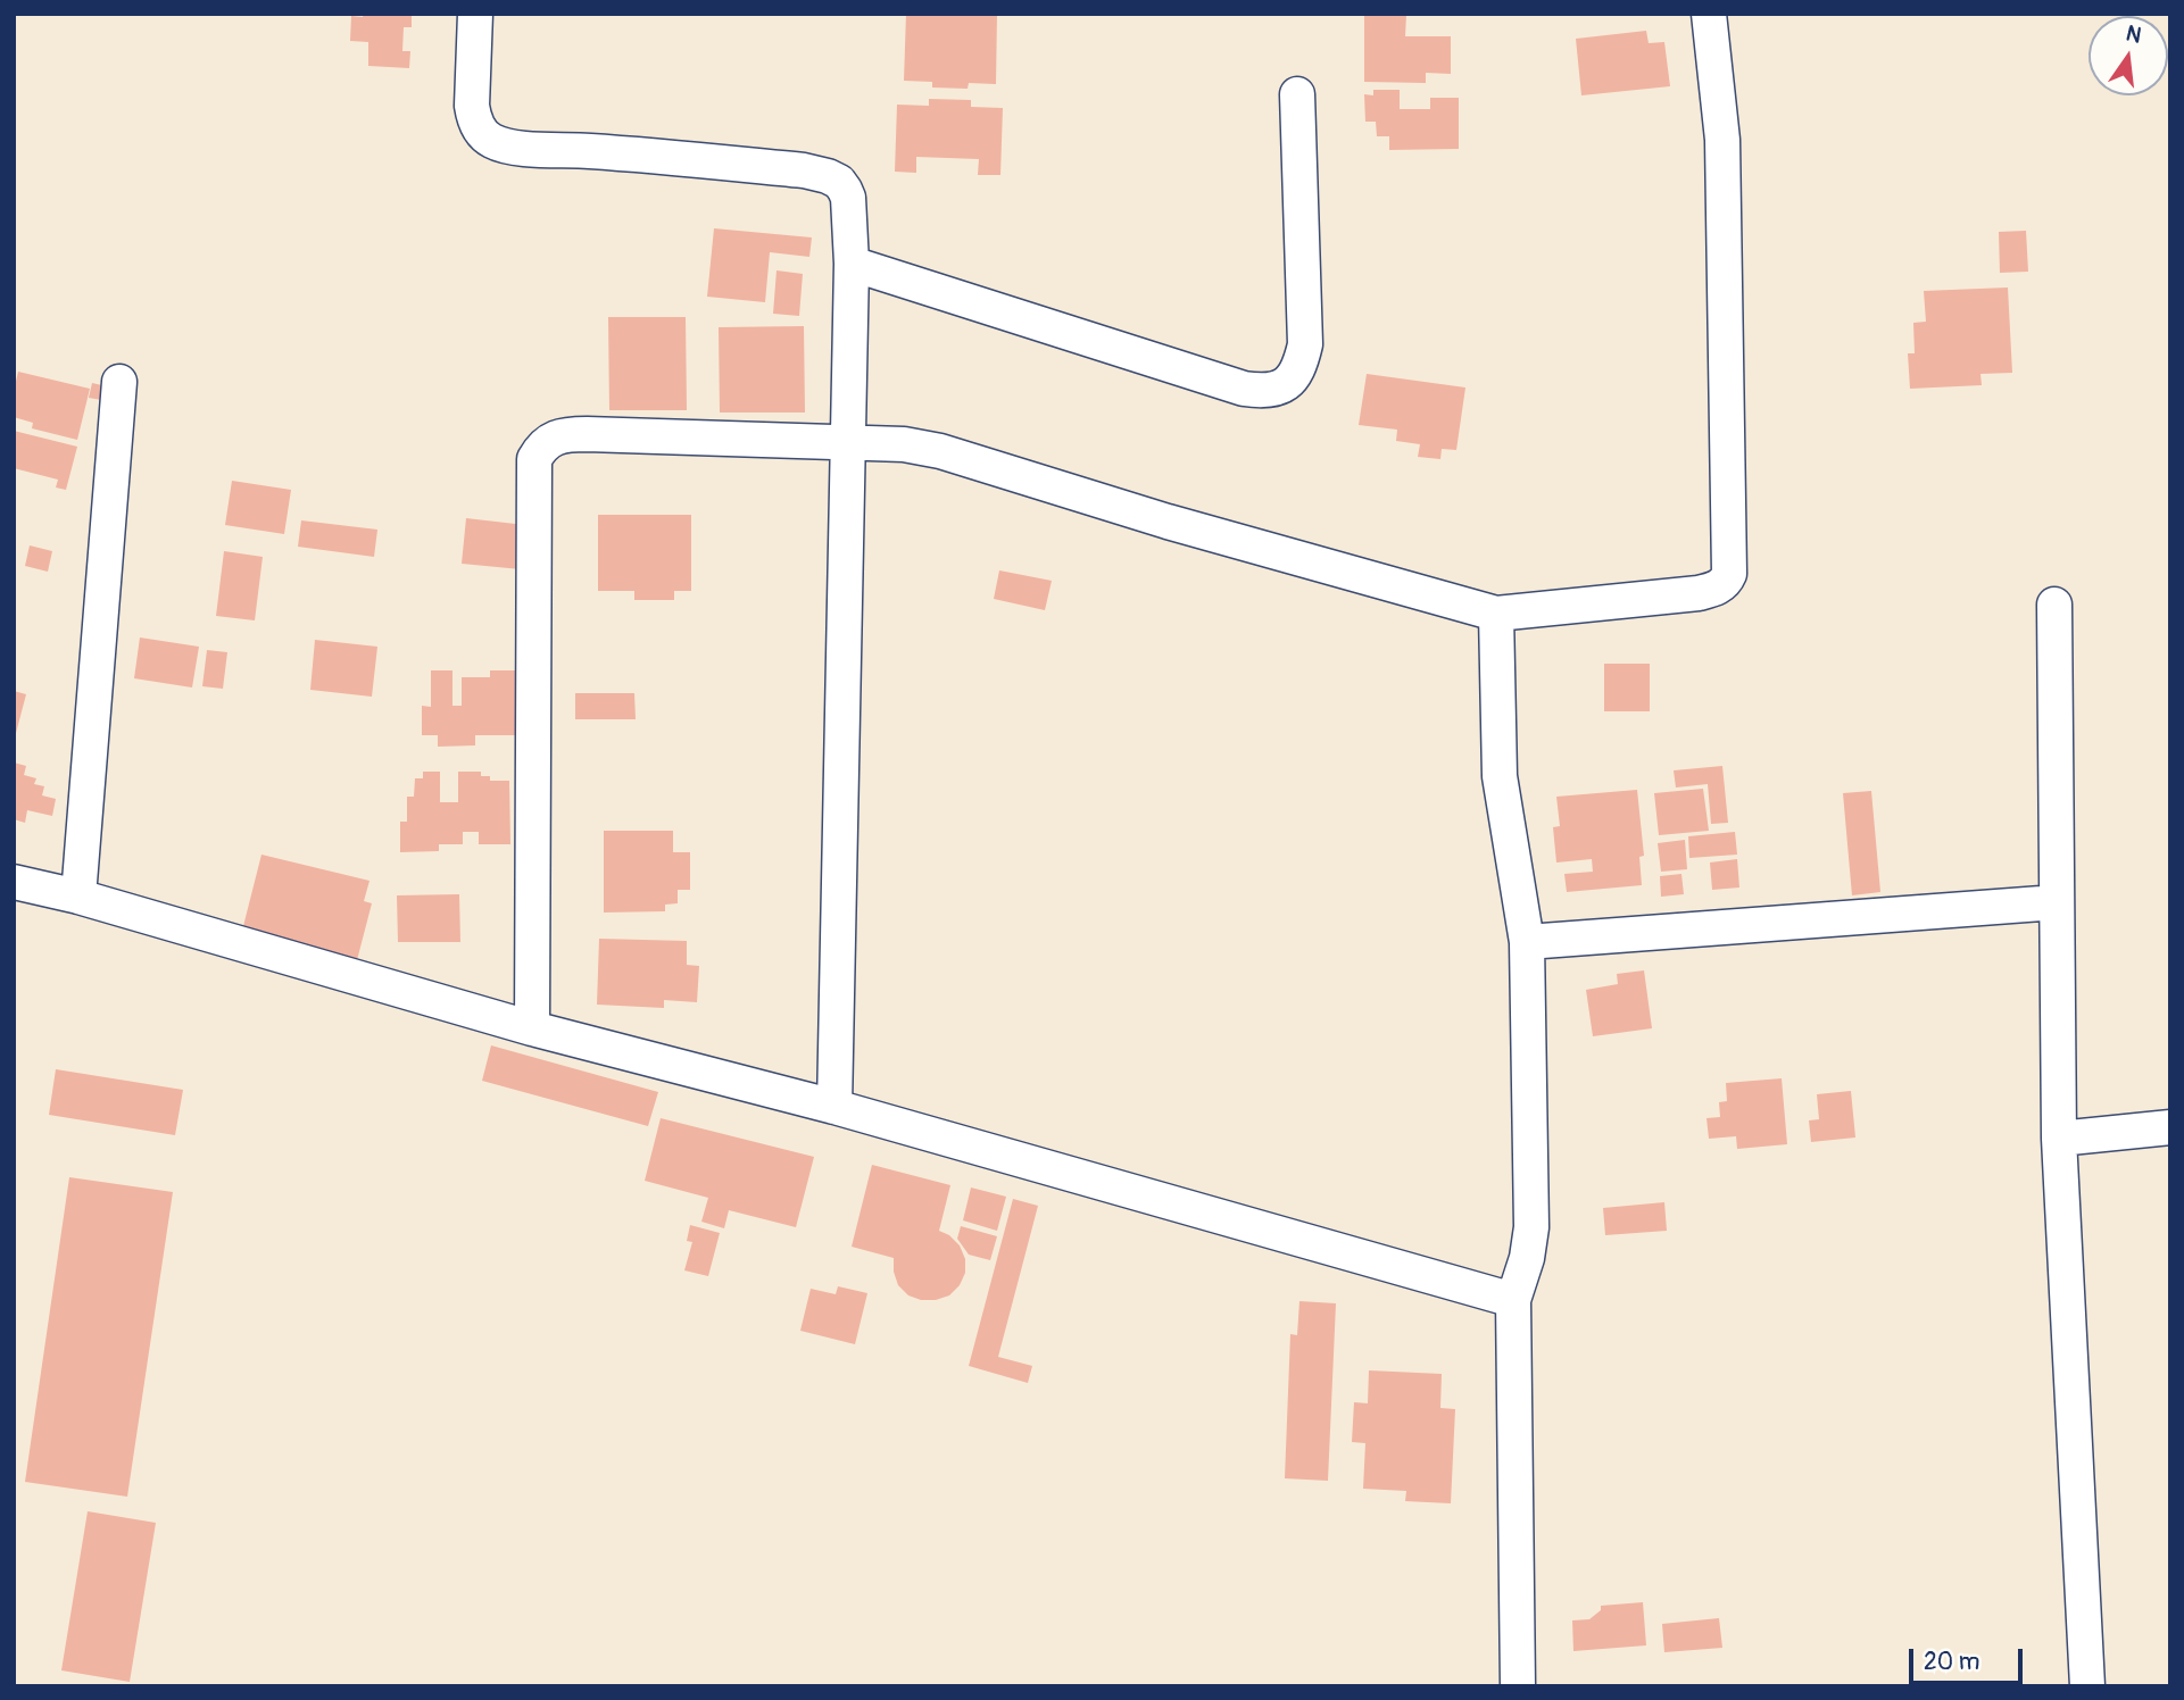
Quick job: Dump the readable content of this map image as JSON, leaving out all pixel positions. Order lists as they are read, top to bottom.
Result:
{
  "scale_bar": "20 m",
  "north": "top"
}
